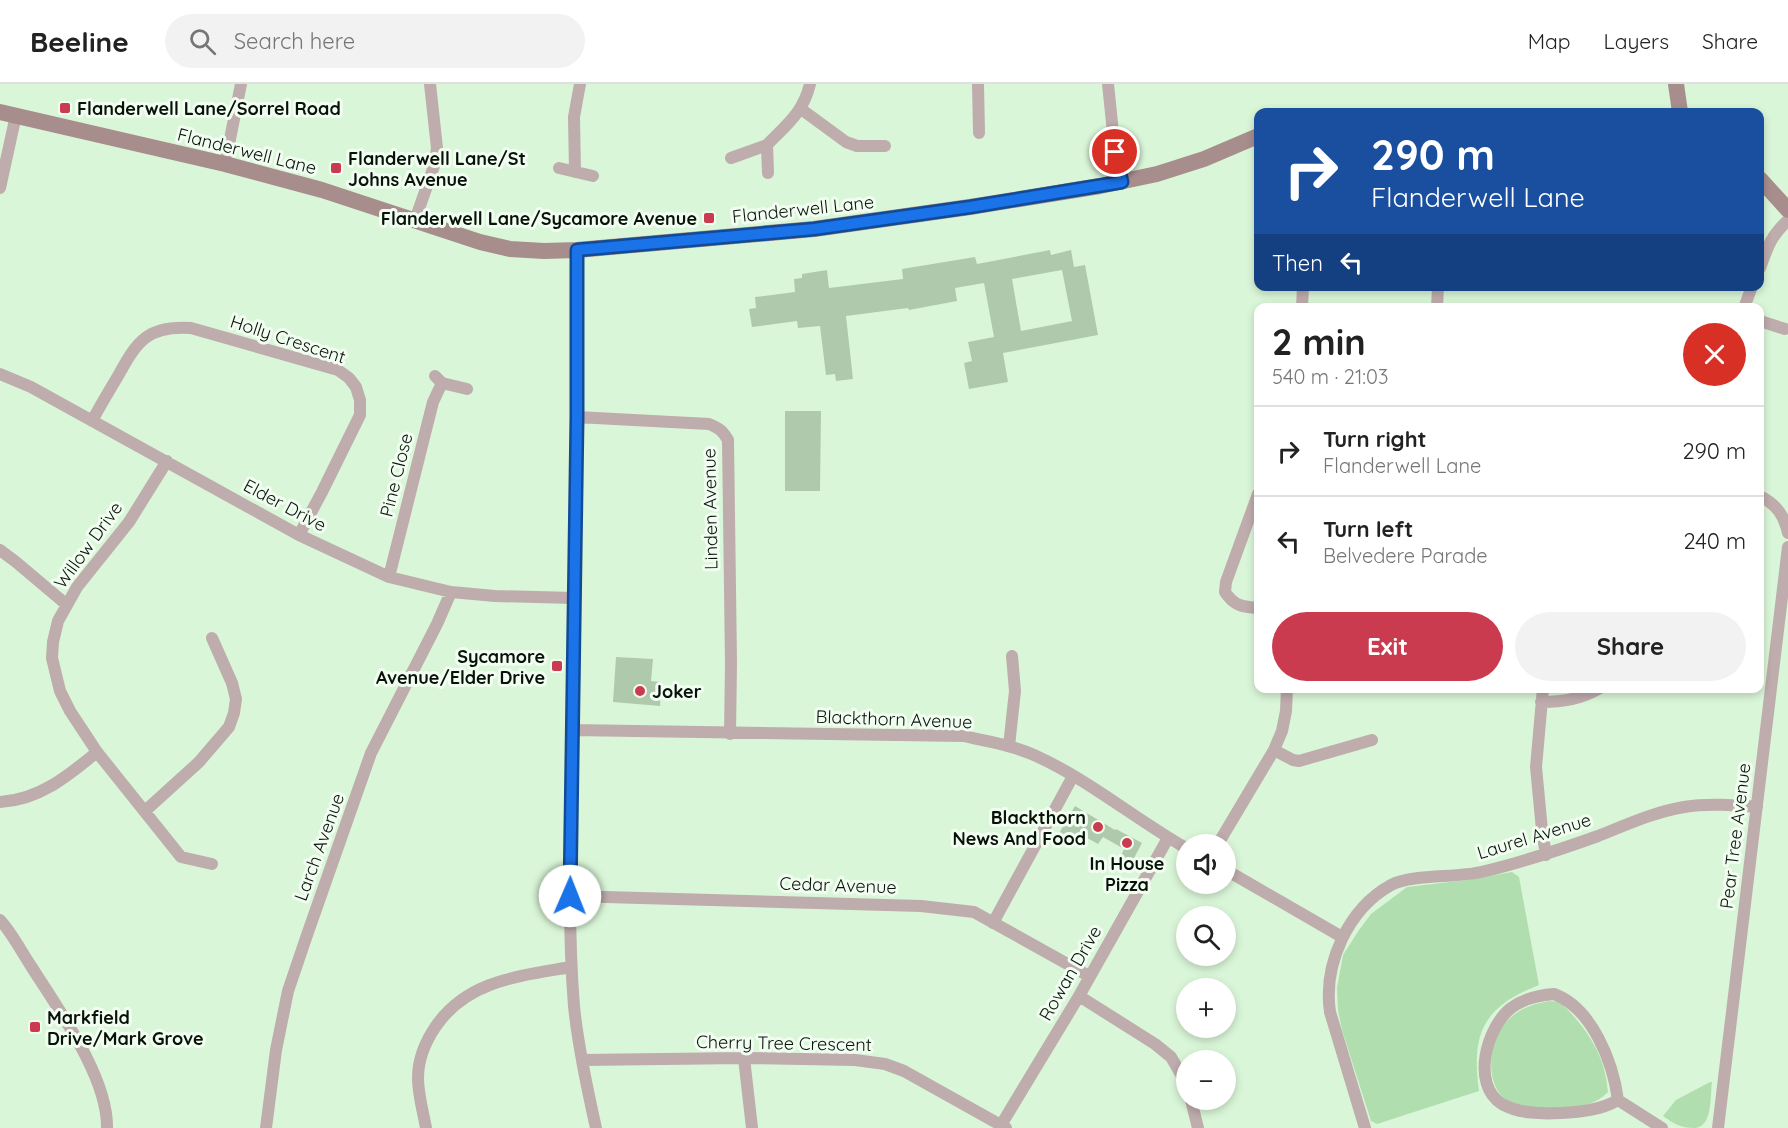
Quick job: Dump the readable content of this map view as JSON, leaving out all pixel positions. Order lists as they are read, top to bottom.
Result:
{
  "streets": {
    "street": [
      "Flanderwell Lane",
      "Holly Crescent",
      "Pine Close",
      "Elder Drive",
      "Linden Avenue",
      "Willow Drive",
      "Blackthorn Avenue",
      "Laurel Avenue",
      "Pear Tree Avenue",
      "Larch Avenue",
      "Cedar Avenue",
      "Rowan Drive",
      "Cherry Tree Crescent"
    ]
  },
  "crossings": [
    ["Holly Crescent", "Elder Drive"],
    ["Pine Close", "Elder Drive"],
    ["Elder Drive", "Willow Drive"],
    ["Elder Drive", "Larch Avenue"],
    ["Linden Avenue", "Blackthorn Avenue"],
    ["Blackthorn Avenue", "Rowan Drive"],
    ["Laurel Avenue", "Pear Tree Avenue"],
    ["Cedar Avenue", "Rowan Drive"],
    ["Rowan Drive", "Cherry Tree Crescent"]
  ],
  "places": {
    "transit": [
      "Flanderwell Lane/Sorrel Road",
      "Flanderwell Lane/St Johns Avenue",
      "Flanderwell Lane/Sycamore Avenue",
      "Sycamore Avenue/Elder Drive",
      "Markfield Drive/Mark Grove"
    ],
    "other": ["Joker", "Blackthorn News And Food", "In House Pizza"]
  },
  "page": {
    "header": "Beeline",
    "search": "Search here",
    "nav": ["Map", "Layers", "Share"],
    "turn": ["290 m", "Flanderwell Lane"],
    "then": "Then",
    "heading": ["2 min", "540 m · 21:03"],
    "list": [
      {
        "name": "Turn right",
        "note": "Flanderwell Lane",
        "value": "290 m"
      },
      {
        "name": "Turn left",
        "note": "Belvedere Parade",
        "value": "240 m"
      }
    ],
    "buttons": ["Exit", "Share"],
    "map_buttons": ["+", "−"]
  }
}
